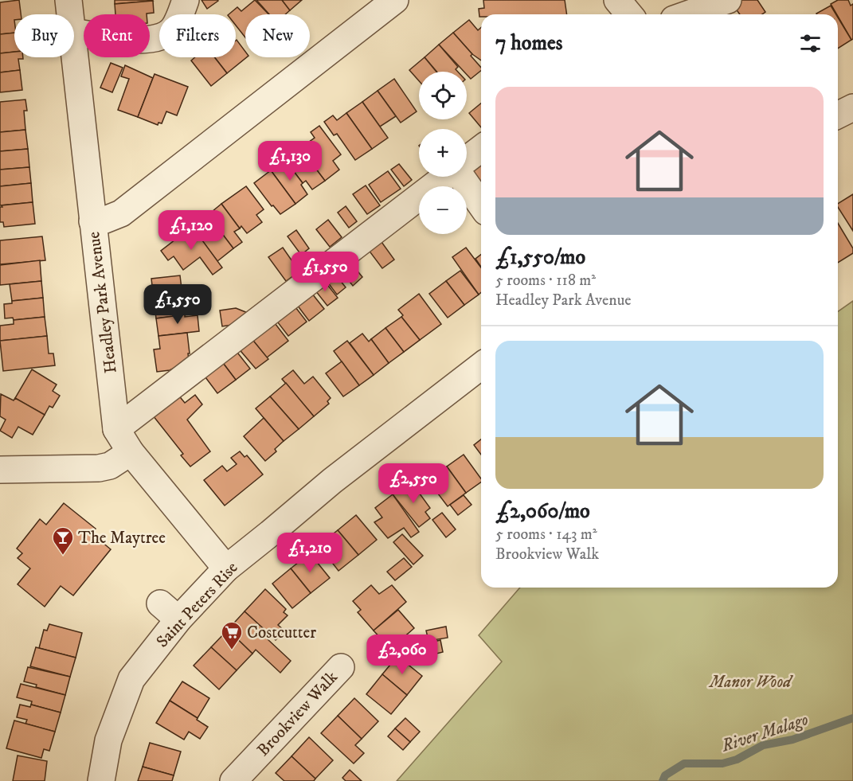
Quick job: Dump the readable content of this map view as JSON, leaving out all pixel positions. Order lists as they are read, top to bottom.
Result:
{
  "streets": {
    "street": ["Headley Park Avenue", "Saint Peters Rise", "Brookview Walk"]
  },
  "crossings": [
    ["Headley Park Avenue", "Saint Peters Rise"]
  ],
  "water": ["River Malago"],
  "parks": ["Manor Wood"],
  "places": {
    "bar": ["The Maytree"],
    "supermarket": ["Costcutter"]
  },
  "page": {
    "chip": [
      "Buy",
      "Rent",
      "Filters",
      "New"
    ],
    "heading": "7 homes",
    "map_buttons": ["+", "−"],
    "list": [
      {
        "name": "£1,550/mo",
        "note": "5 rooms · 118 m² · Headley Park Avenue"
      },
      {
        "name": "£2,060/mo",
        "note": "5 rooms · 143 m² · Brookview Walk"
      }
    ],
    "price": [
      "£1,130",
      "£1,120",
      "£1,550",
      "£1,550",
      "£2,550",
      "£1,210",
      "£2,060"
    ]
  }
}
